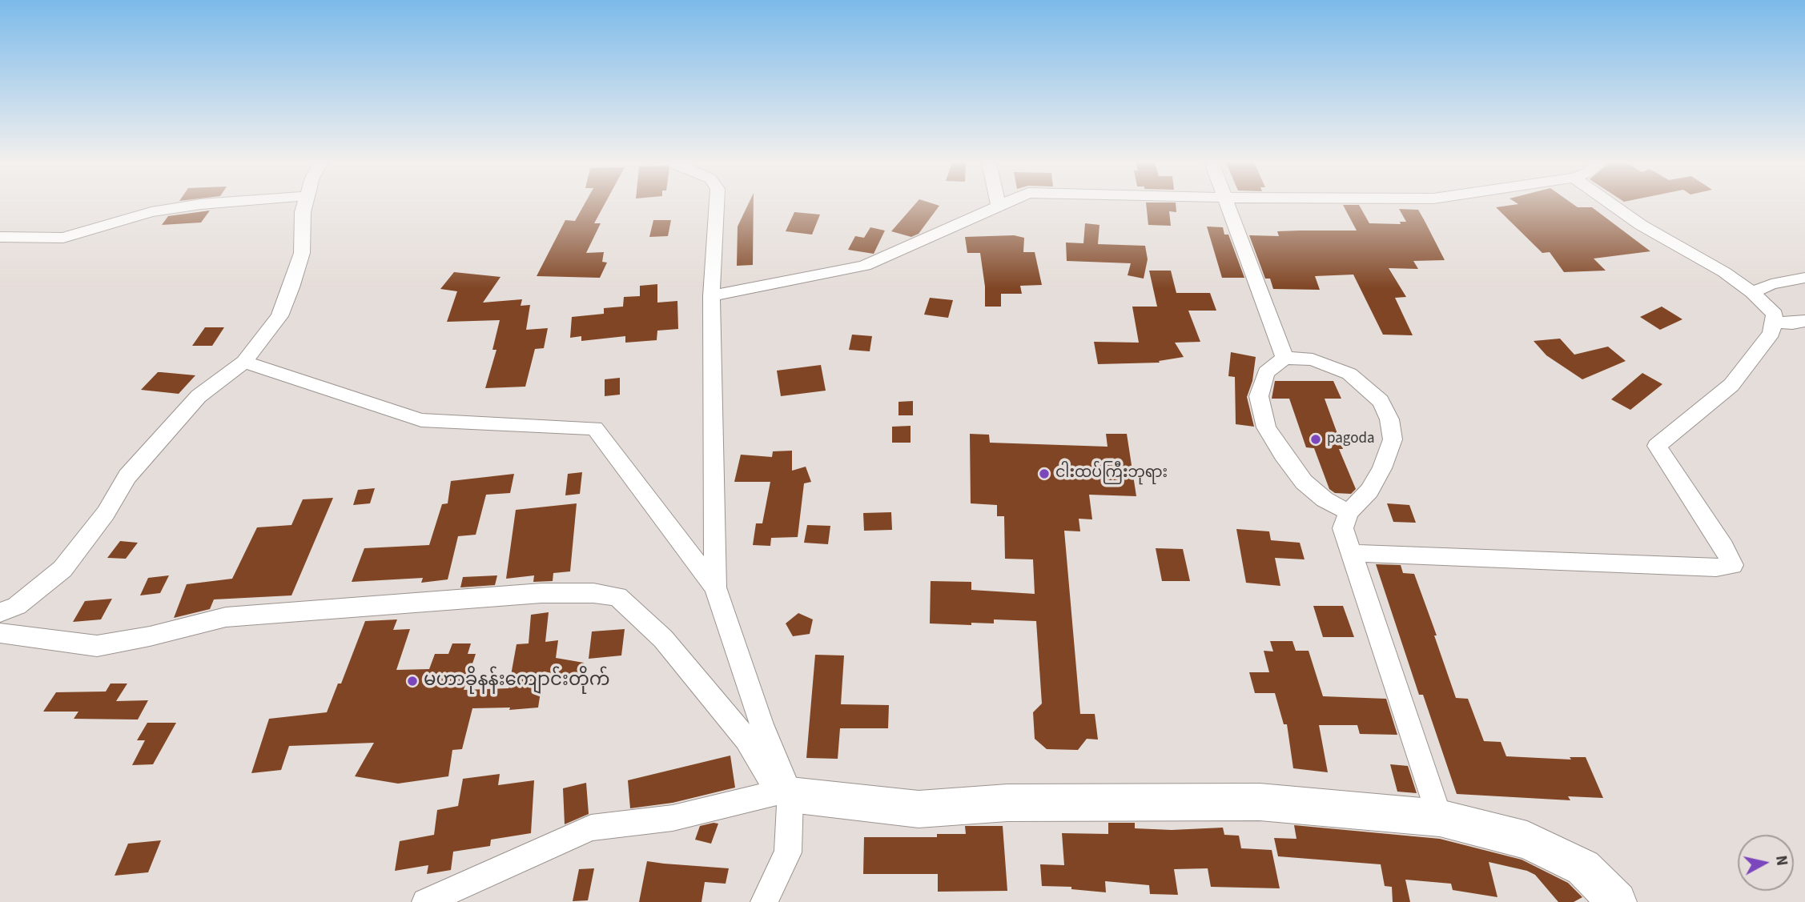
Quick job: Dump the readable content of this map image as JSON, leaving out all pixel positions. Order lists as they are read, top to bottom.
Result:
{
  "places": ["pagoda", "ငါးထပ်ကြီးဘုရား", "မဟာခိုနန်းကျောင်းတိုက်"],
  "north": "right"
}
